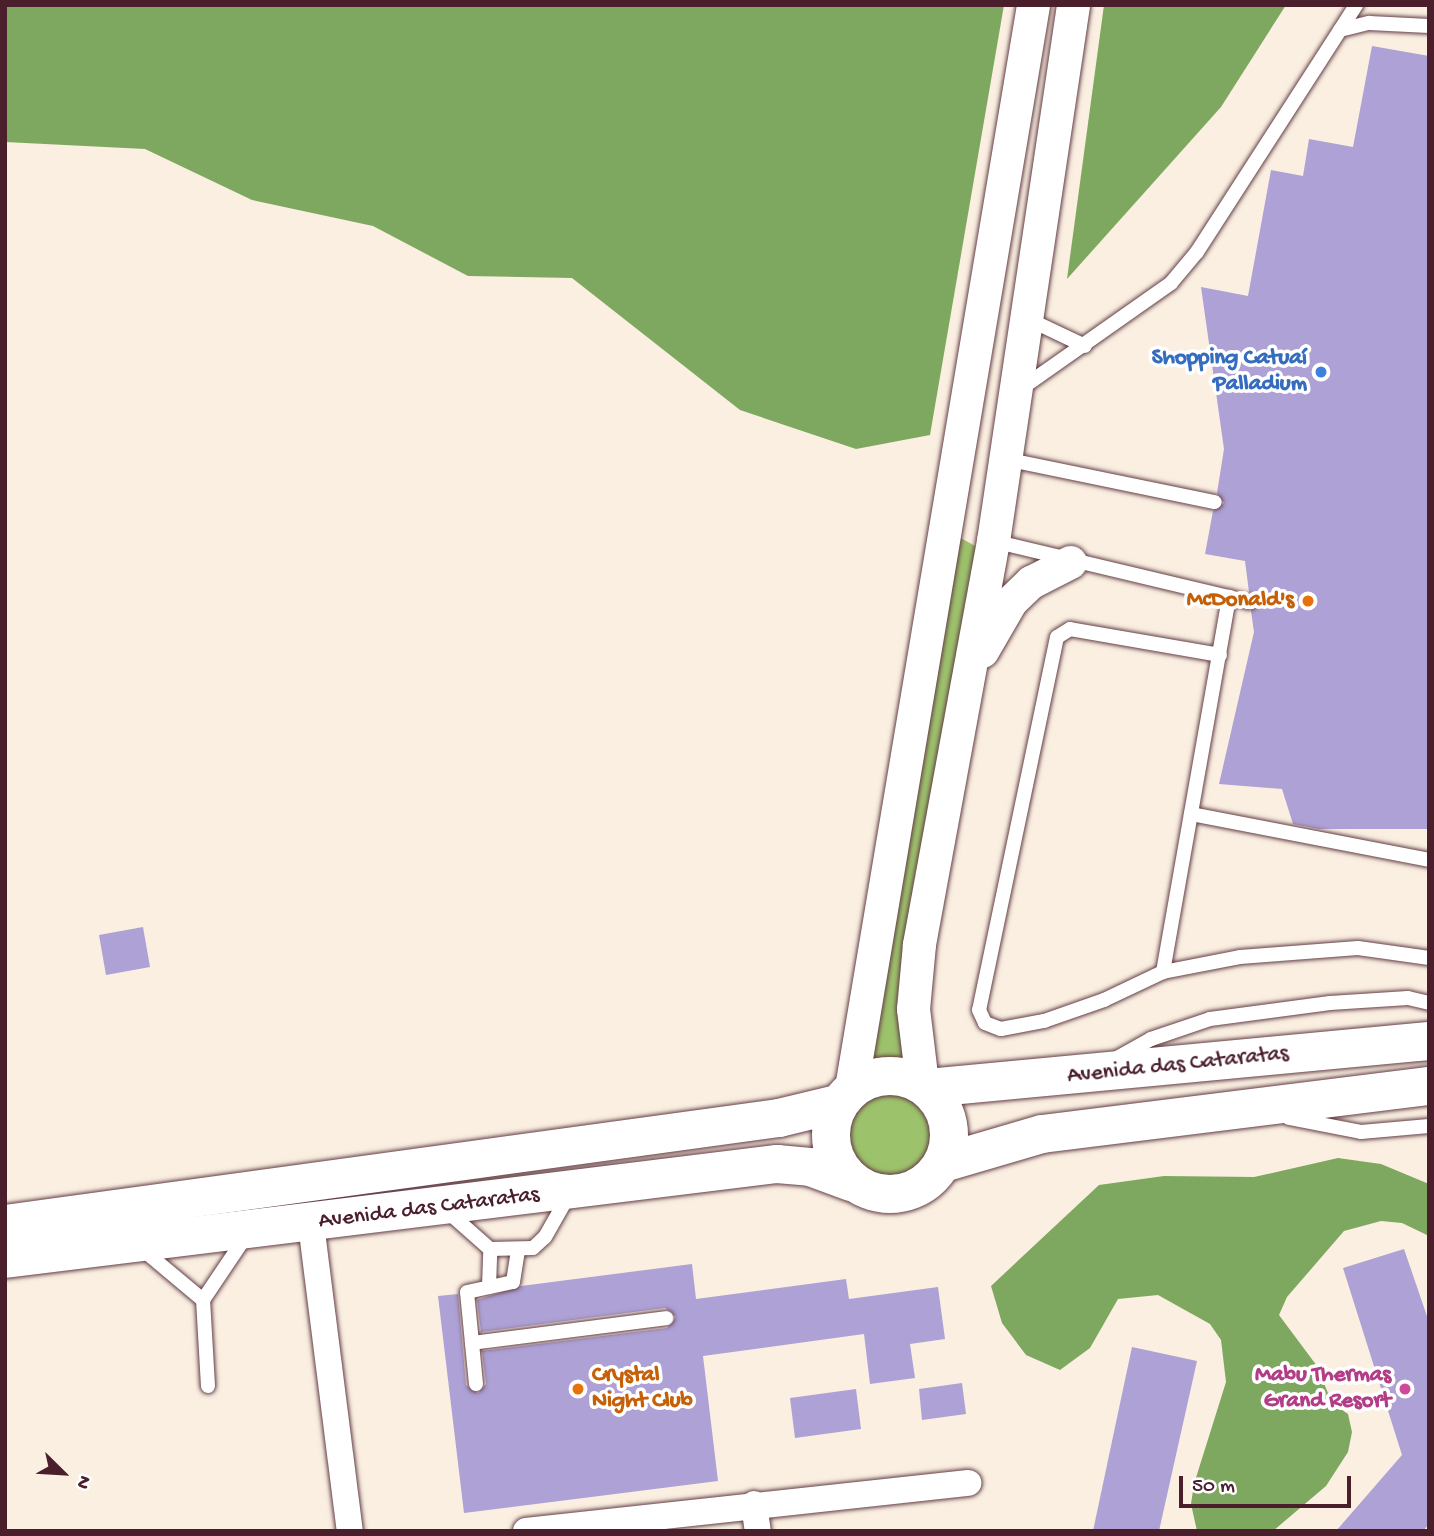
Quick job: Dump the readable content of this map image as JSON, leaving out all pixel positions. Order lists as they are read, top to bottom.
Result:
{
  "streets": {
    "main road": ["Avenida das Cataratas"]
  },
  "places": [
    "Shopping Catuaí Palladium",
    "McDonald's",
    "Crystal Night Club",
    "Mabu Thermas Grand Resort"
  ],
  "scale_bar": "50 m",
  "north": "bottom right"
}
